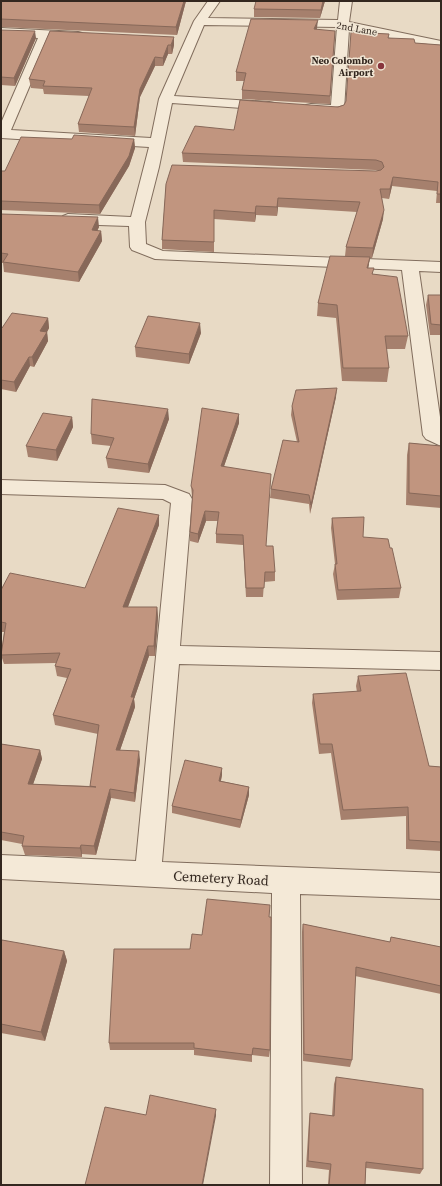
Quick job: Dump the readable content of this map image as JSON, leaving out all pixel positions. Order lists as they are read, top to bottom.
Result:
{
  "streets": {
    "street": ["2nd Lane", "Cemetery Road"]
  },
  "places": ["Neo Colombo Airport"]
}
